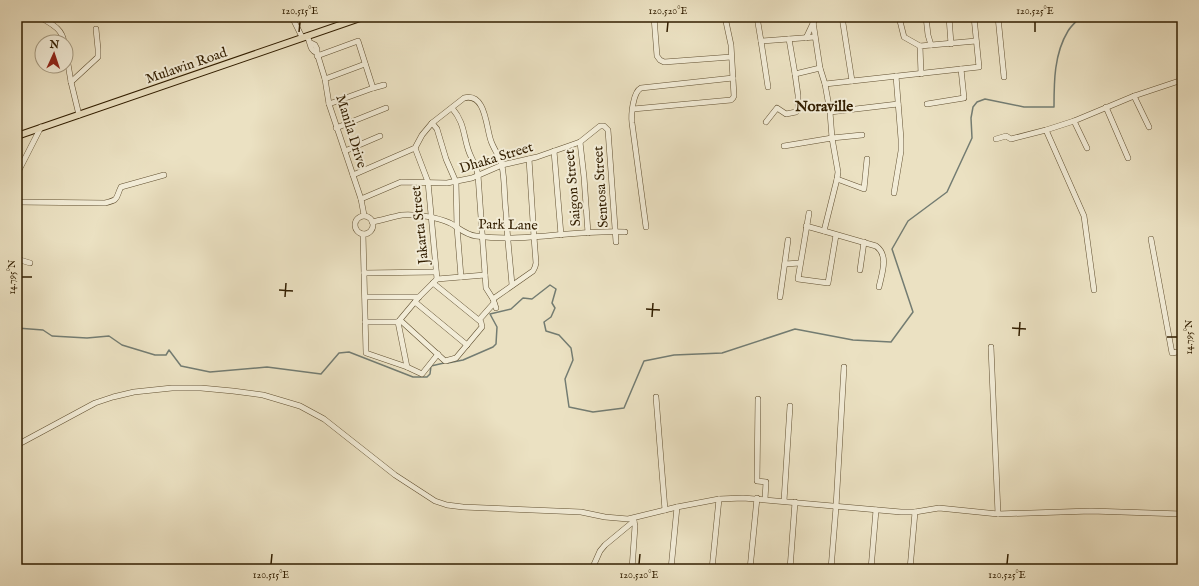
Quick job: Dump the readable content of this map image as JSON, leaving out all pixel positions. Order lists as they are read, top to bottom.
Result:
{
  "streets": {
    "main road": ["Mulawin Road"],
    "street": [
      "Manila Drive",
      "Dhaka Street",
      "Sentosa Street",
      "Saigon Street",
      "Park Lane",
      "Jakarta Street"
    ]
  },
  "crossings": [
    ["Mulawin Road", "Manila Drive"],
    ["Manila Drive", "Dhaka Street"],
    ["Manila Drive", "Park Lane"],
    ["Dhaka Street", "Sentosa Street"],
    ["Dhaka Street", "Saigon Street"],
    ["Dhaka Street", "Jakarta Street"],
    ["Sentosa Street", "Park Lane"],
    ["Saigon Street", "Park Lane"],
    ["Park Lane", "Jakarta Street"]
  ],
  "districts": ["Noraville"],
  "north": "top",
  "coordinates": [
    "120.515°E",
    "120.520°E",
    "120.525°E",
    "14.795°N"
  ]
}
